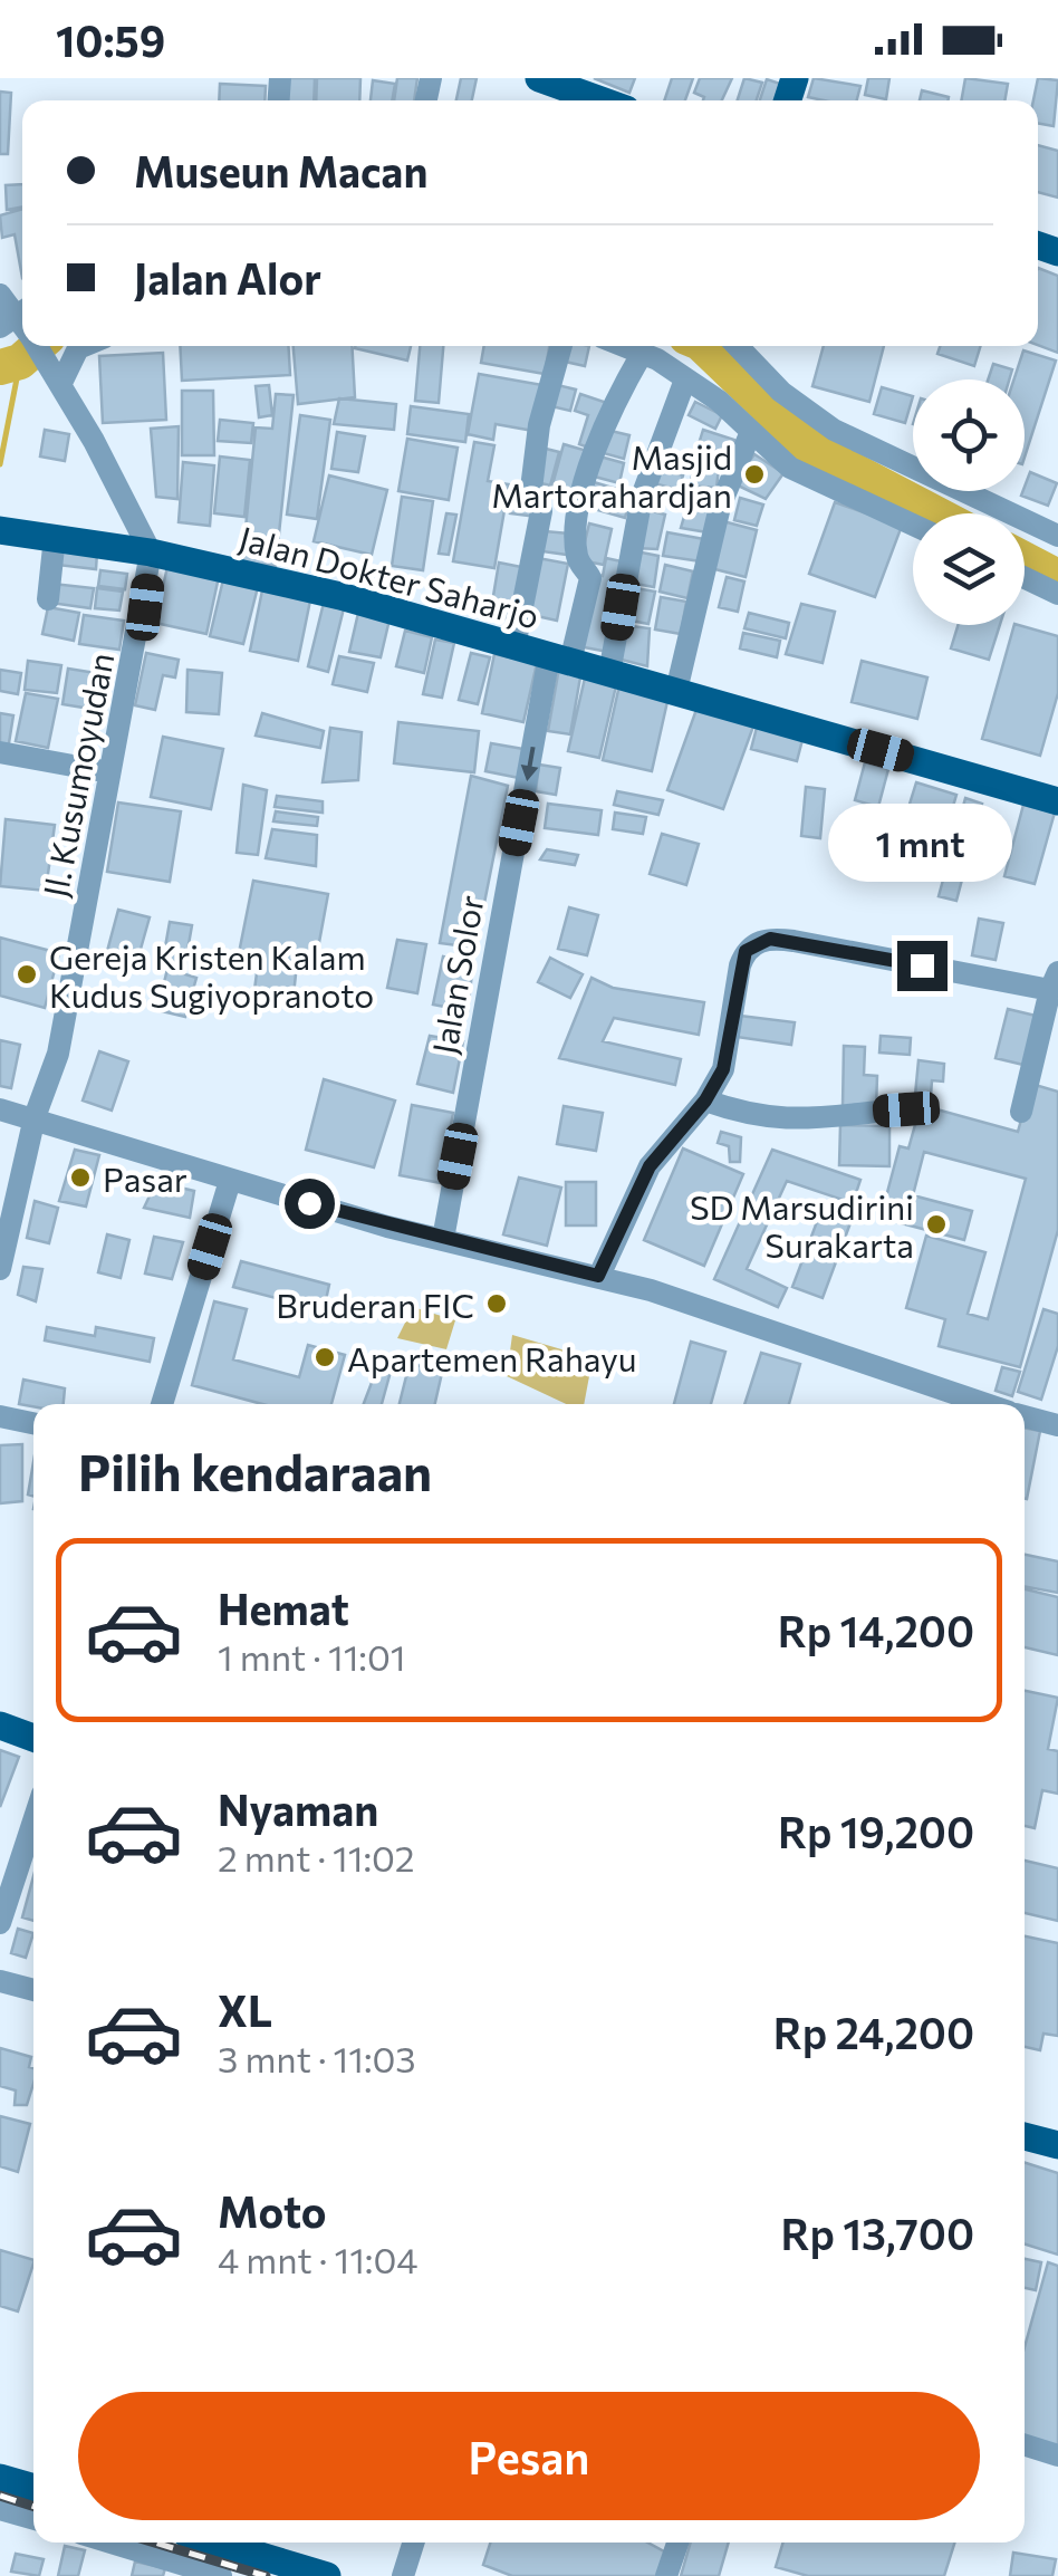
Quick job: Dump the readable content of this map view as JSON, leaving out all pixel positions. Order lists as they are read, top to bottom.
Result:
{
  "streets": {
    "main road": ["Jalan Dokter Saharjo"],
    "street": ["Jl. Kusumoyudan", "Jalan Solor"]
  },
  "crossings": [
    ["Jalan Dokter Saharjo", "Jl. Kusumoyudan"],
    ["Jalan Dokter Saharjo", "Jalan Solor"]
  ],
  "one_way": ["Jalan Solor"],
  "places": [
    "Masjid Martorahardjan",
    "Gereja Kristen Kalam Kudus Sugiyopranoto",
    "Pasar",
    "SD Marsudirini Surakarta",
    "Bruderan FIC",
    "Apartemen Rahayu"
  ],
  "page": {
    "status": "10:59",
    "banner": ["Museun Macan", "Jalan Alor"],
    "bubble": "1 mnt",
    "heading": "Pilih kendaraan",
    "list": [
      {
        "name": "Hemat",
        "note": "1 mnt · 11:01",
        "value": "Rp 14,200"
      },
      {
        "name": "Nyaman",
        "note": "2 mnt · 11:02",
        "value": "Rp 19,200"
      },
      {
        "name": "XL",
        "note": "3 mnt · 11:03",
        "value": "Rp 24,200"
      },
      {
        "name": "Moto",
        "note": "4 mnt · 11:04",
        "value": "Rp 13,700"
      }
    ],
    "buttons": "Pesan"
  }
}
